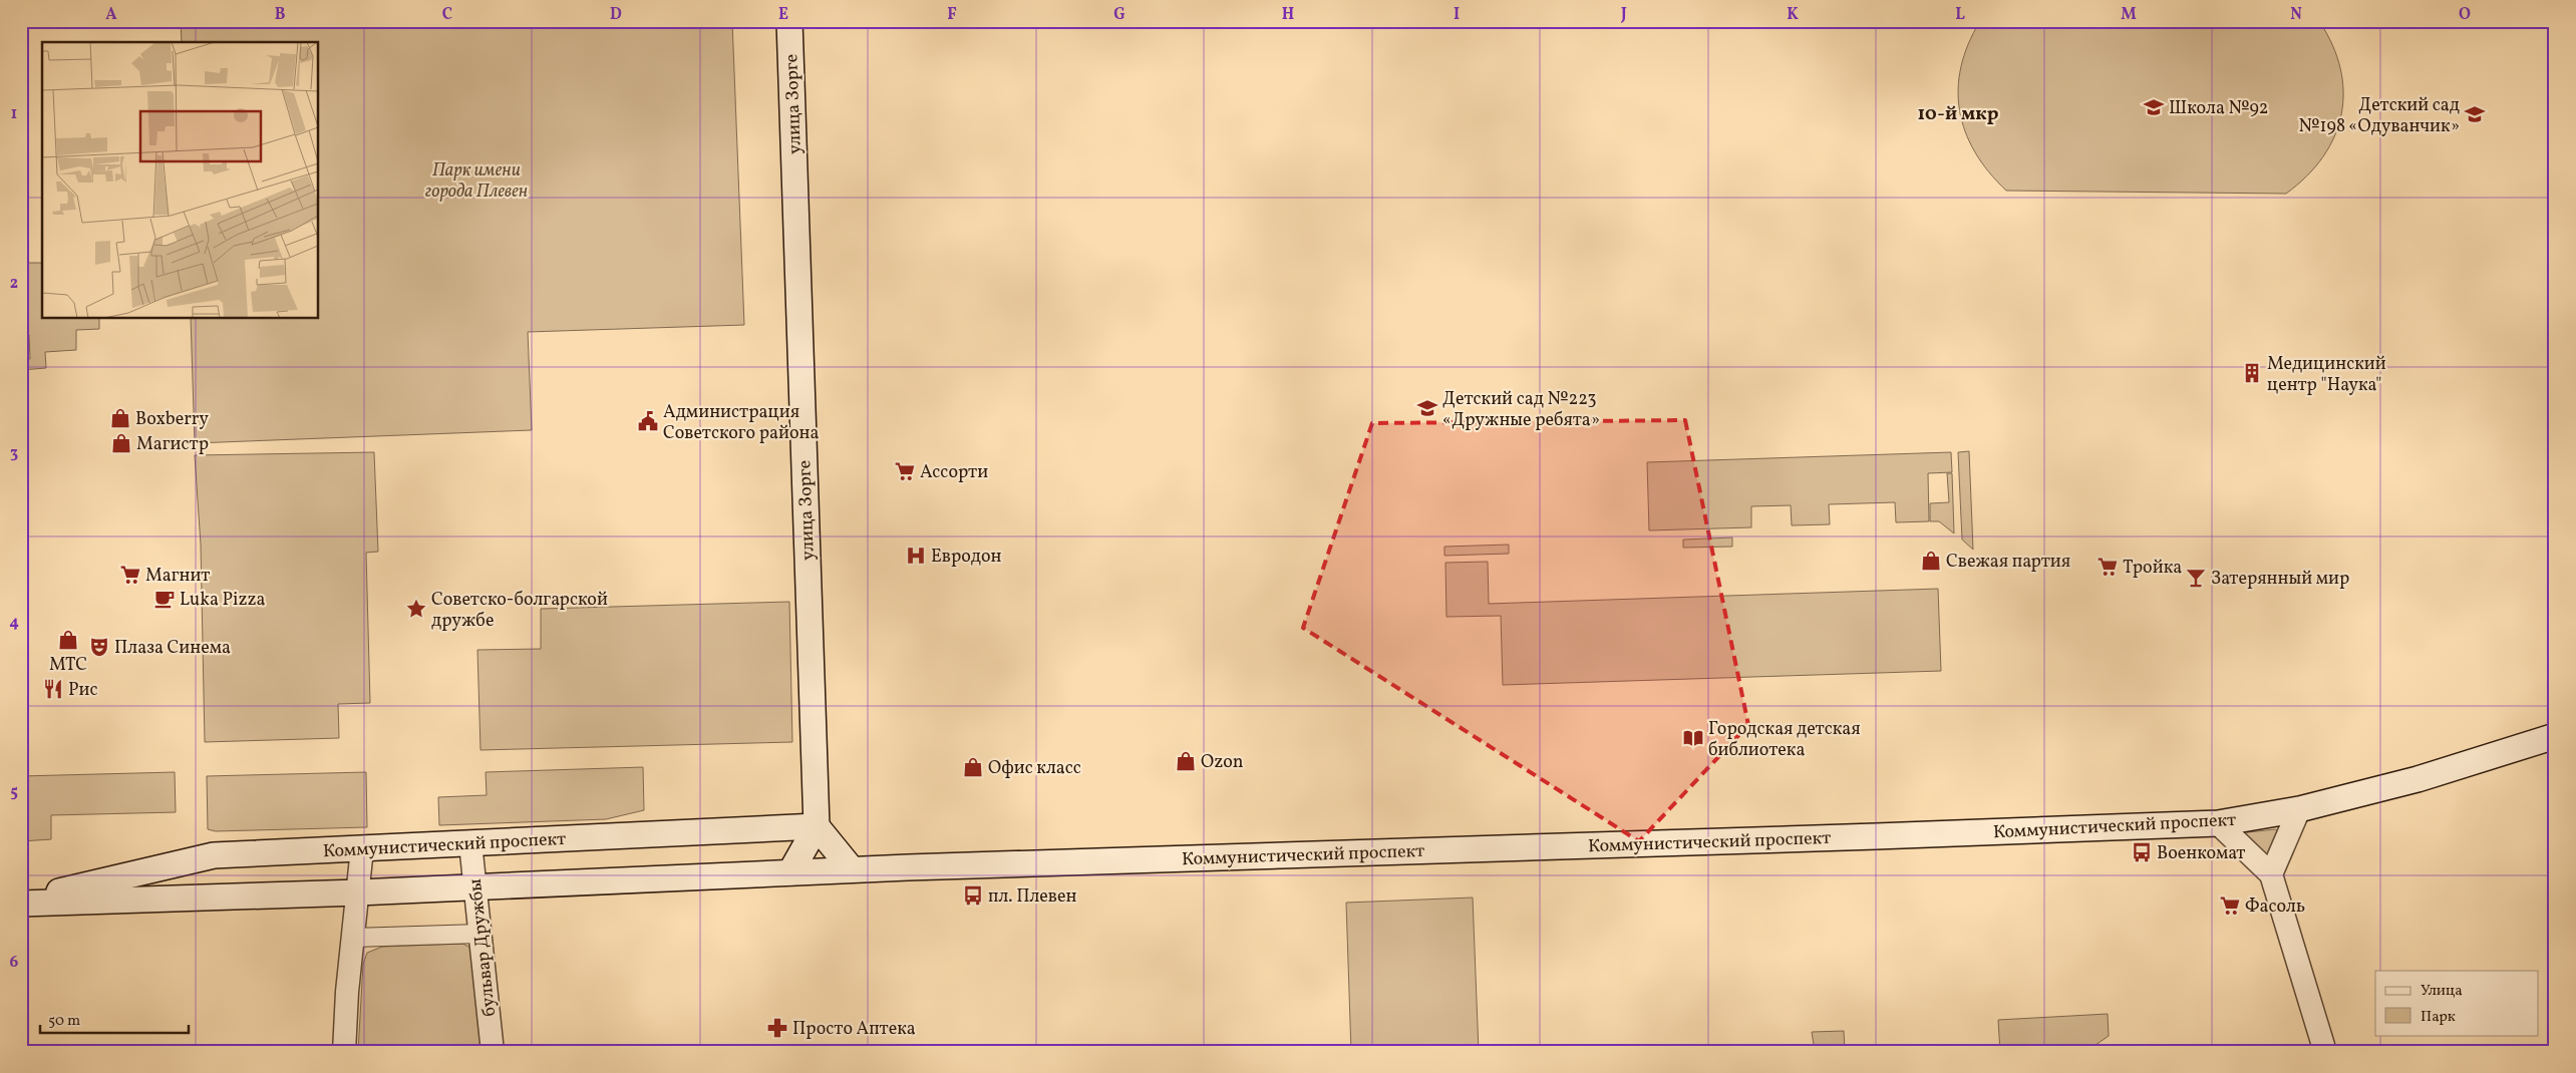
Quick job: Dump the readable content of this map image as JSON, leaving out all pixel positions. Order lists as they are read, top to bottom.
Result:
{
  "streets": {
    "main road": ["улица Зорге", "Коммунистический проспект"],
    "street": ["бульвар Дружбы"]
  },
  "crossings": [
    ["улица Зорге", "Коммунистический проспект"],
    ["Коммунистический проспект", "бульвар Дружбы"]
  ],
  "districts": ["10-й мкр"],
  "parks": ["Парк имени города Плевен"],
  "places": {
    "school or university": ["Школа №92", "Детский сад №198 «Одуванчик»", "Детский сад №223 «Дружные ребята»"],
    "building": ["Медицинский центр \"Наука\""],
    "shop": [
      "Boxberry",
      "Магистр",
      "Свежая партия",
      "МТС",
      "Ozon",
      "Офис класс"
    ],
    "public building": ["Администрация Советского района"],
    "supermarket": [
      "Ассорти",
      "Тройка",
      "Магнит",
      "Фасоль"
    ],
    "hospital": ["Евродон"],
    "bar": ["Затерянный мир"],
    "cafe": ["Luka Pizza"],
    "place": ["Советско-болгарской дружбе"],
    "theatre": ["Плаза Синема"],
    "restaurant": ["Рис"],
    "library": ["Городская детская библиотека"],
    "bus stop": ["Военкомат", "пл. Плевен"],
    "pharmacy": ["Просто Аптека"]
  },
  "legend": ["Улица", "Парк"],
  "scale_bar": "50 m",
  "grid": {
    "columns": [
      "A",
      "B",
      "C",
      "D",
      "E",
      "F",
      "G",
      "H",
      "I",
      "J",
      "K",
      "L",
      "M",
      "N",
      "O"
    ],
    "rows": [
      "1",
      "2",
      "3",
      "4",
      "5",
      "6"
    ]
  }
}
